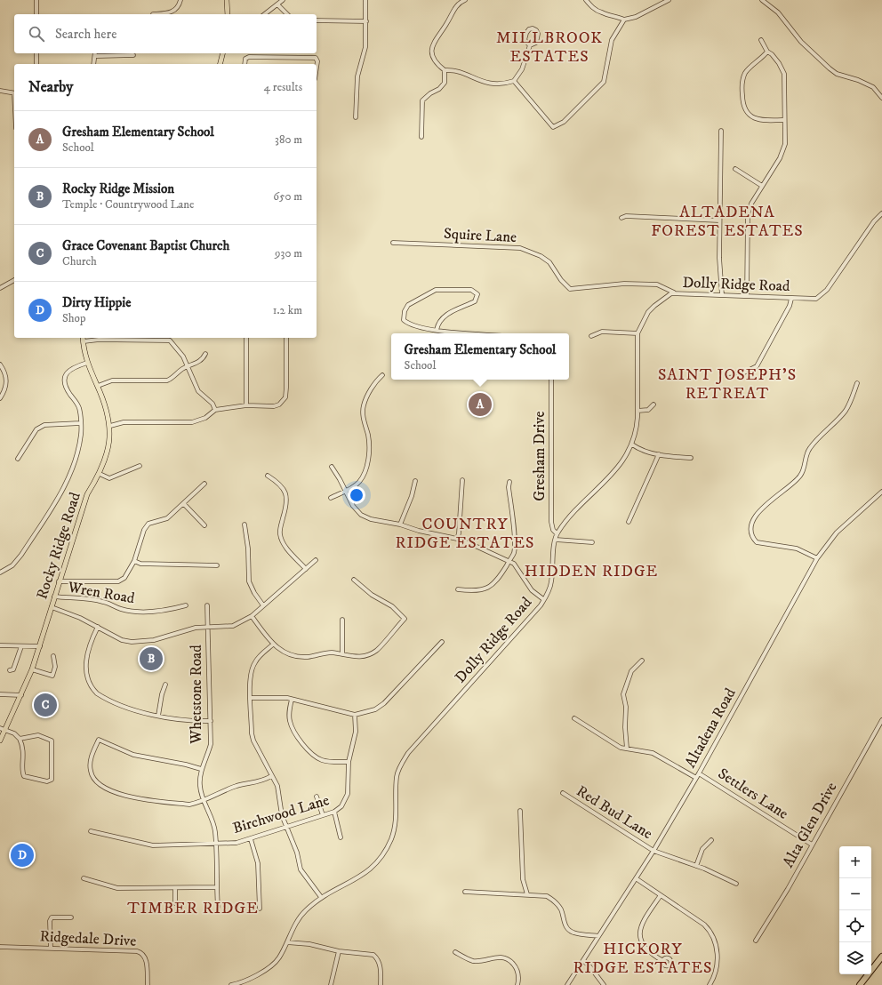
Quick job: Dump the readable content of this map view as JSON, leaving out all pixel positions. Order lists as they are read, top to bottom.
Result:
{
  "streets": {
    "main road": ["Rocky Ridge Road"],
    "street": [
      "Squire Lane",
      "Dolly Ridge Road",
      "Gresham Drive",
      "Wren Road",
      "Whetstone Road",
      "Altadena Road",
      "Settlers Lane",
      "Red Bud Lane",
      "Birchwood Lane",
      "Alta Glen Drive",
      "Ridgedale Drive"
    ]
  },
  "crossings": [
    ["Squire Lane", "Dolly Ridge Road"],
    ["Dolly Ridge Road", "Gresham Drive"],
    ["Rocky Ridge Road", "Wren Road"],
    ["Whetstone Road", "Birchwood Lane"],
    ["Altadena Road", "Settlers Lane"],
    ["Altadena Road", "Red Bud Lane"],
    ["Settlers Lane", "Alta Glen Drive"]
  ],
  "districts": [
    "MILLBROOK ESTATES",
    "ALTADENA FOREST ESTATES",
    "SAINT JOSEPH'S RETREAT",
    "COUNTRY RIDGE ESTATES",
    "HIDDEN RIDGE",
    "TIMBER RIDGE",
    "HICKORY RIDGE ESTATES"
  ],
  "page": {
    "search": "Search here",
    "heading": ["Nearby", "4 results"],
    "list": [
      {
        "mark": "A",
        "name": "Gresham Elementary School",
        "note": "School",
        "value": "380 m"
      },
      {
        "mark": "B",
        "name": "Rocky Ridge Mission",
        "note": "Temple · Countrywood Lane",
        "value": "650 m"
      },
      {
        "mark": "C",
        "name": "Grace Covenant Baptist Church",
        "note": "Church",
        "value": "930 m"
      },
      {
        "mark": "D",
        "name": "Dirty Hippie",
        "note": "Shop",
        "value": "1.2 km"
      }
    ],
    "popup": ["Gresham Elementary School", "School"],
    "pins": [
      "A",
      "B",
      "C",
      "D"
    ],
    "map_buttons": ["+", "−"]
  }
}
